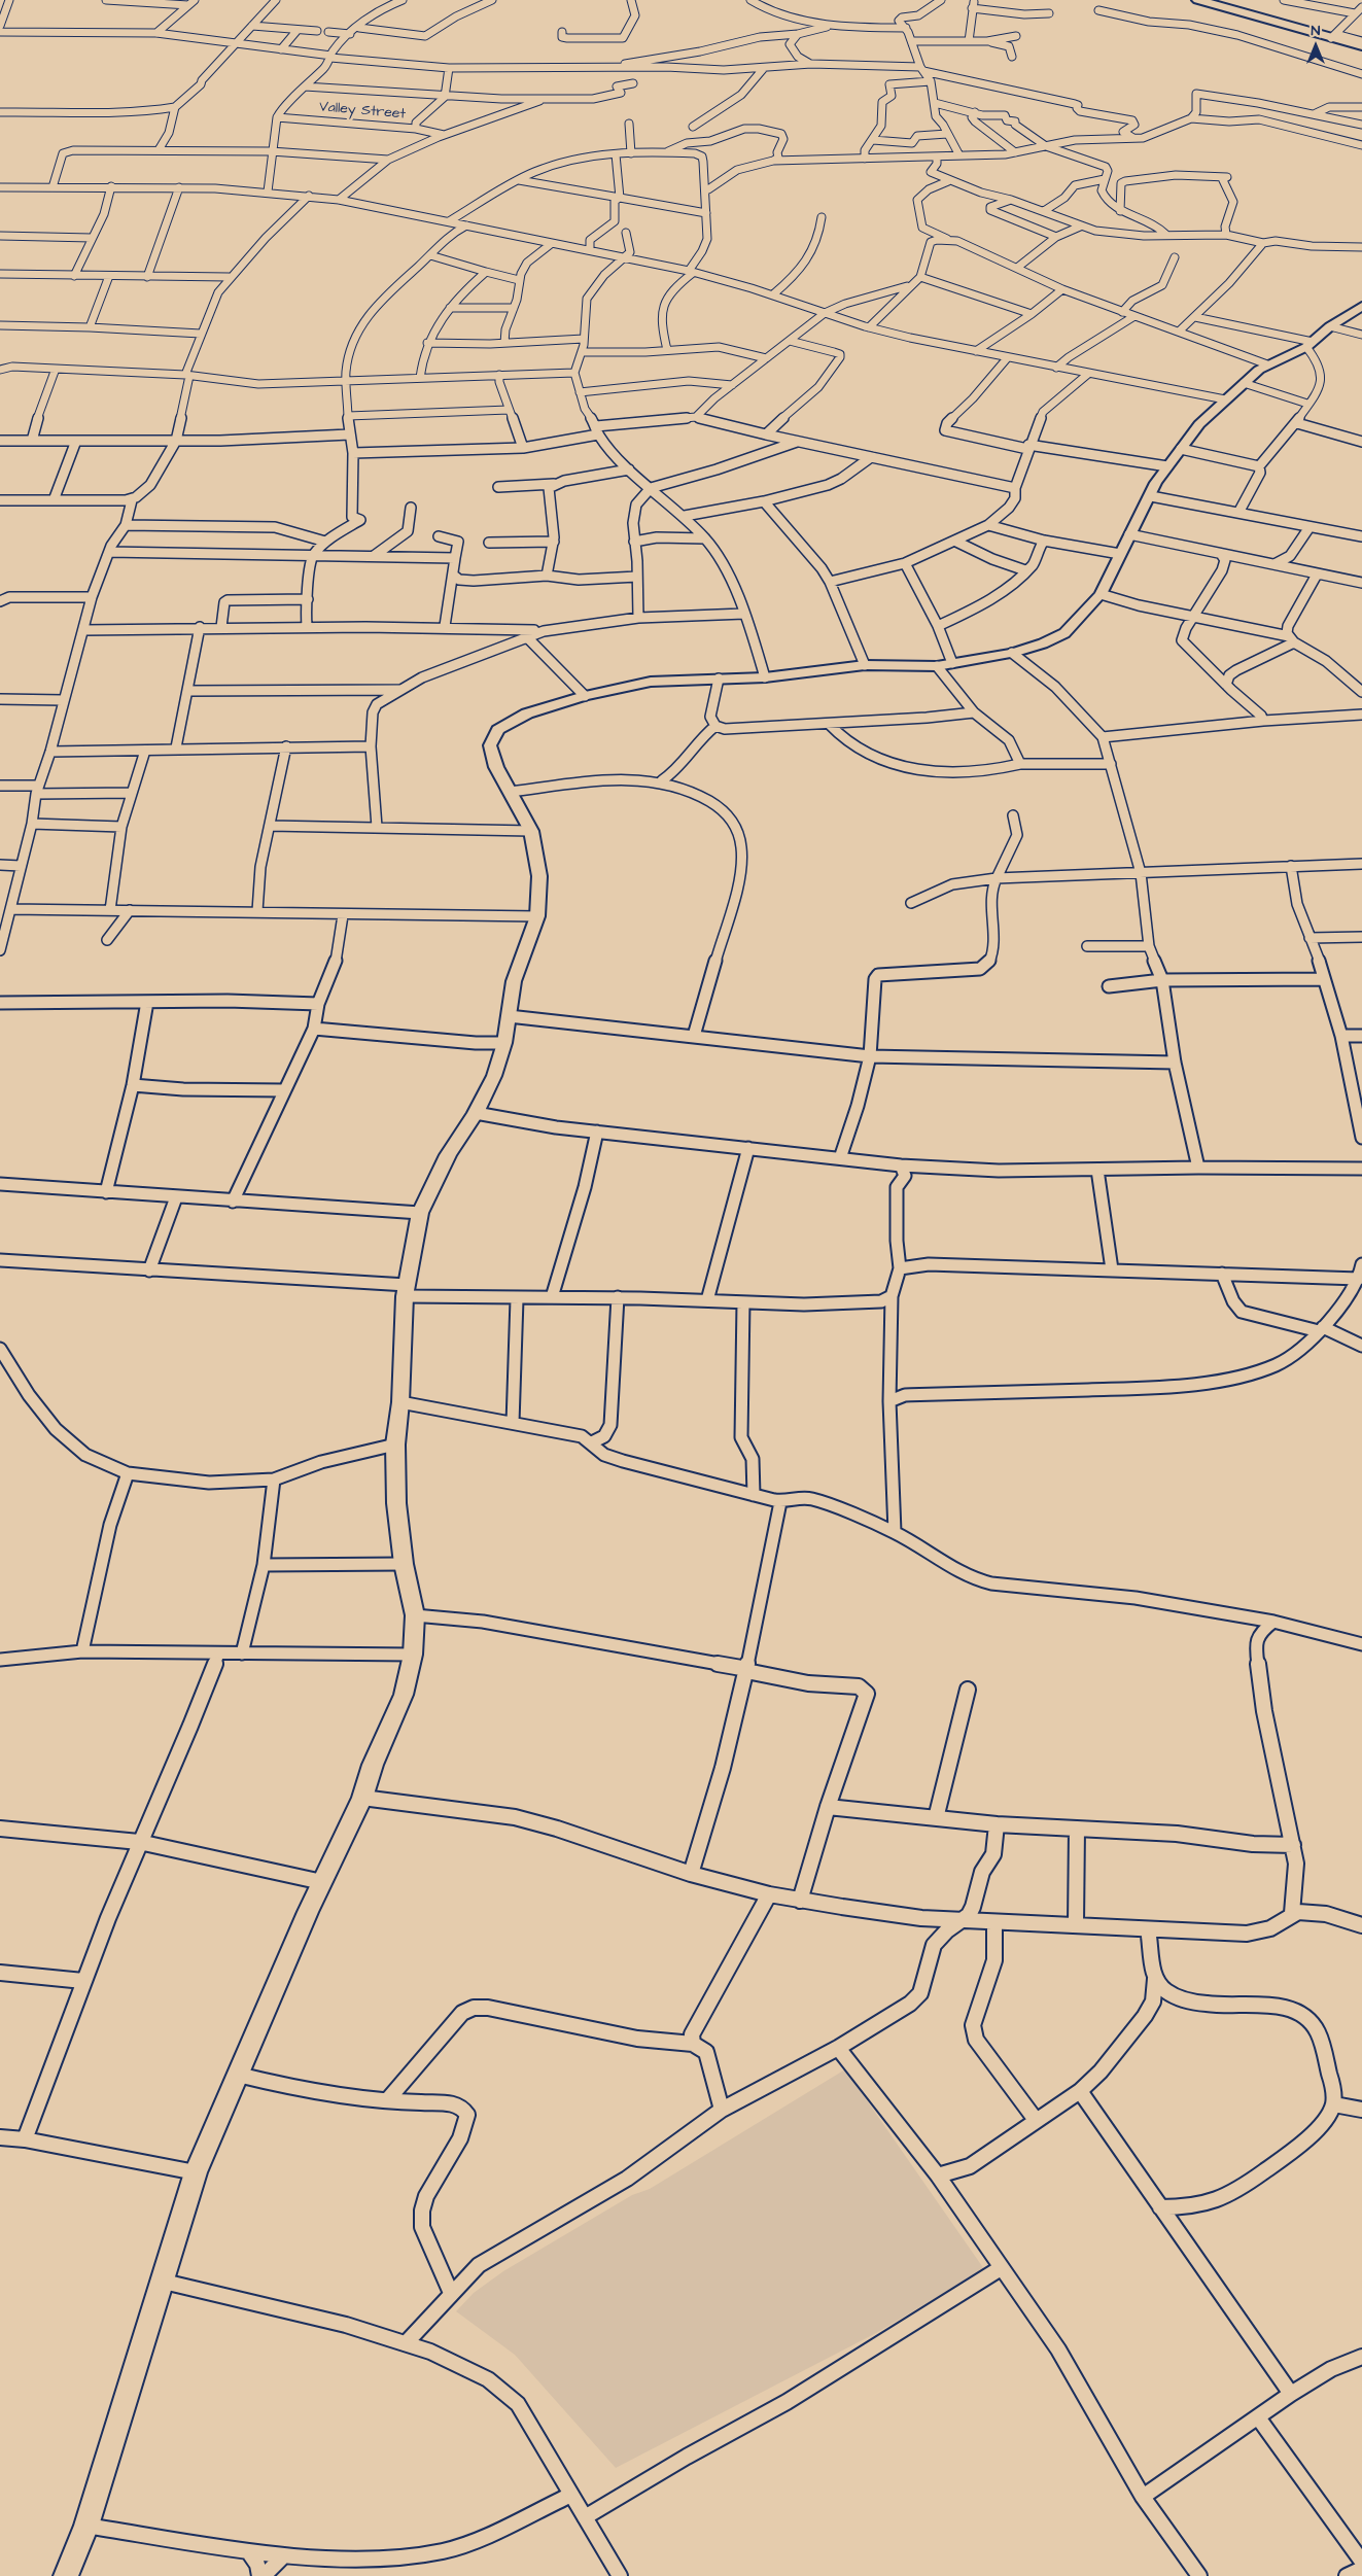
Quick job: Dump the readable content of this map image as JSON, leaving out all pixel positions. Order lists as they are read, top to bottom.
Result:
{
  "streets": {
    "street": ["Valley Street"]
  },
  "north": "top"
}
